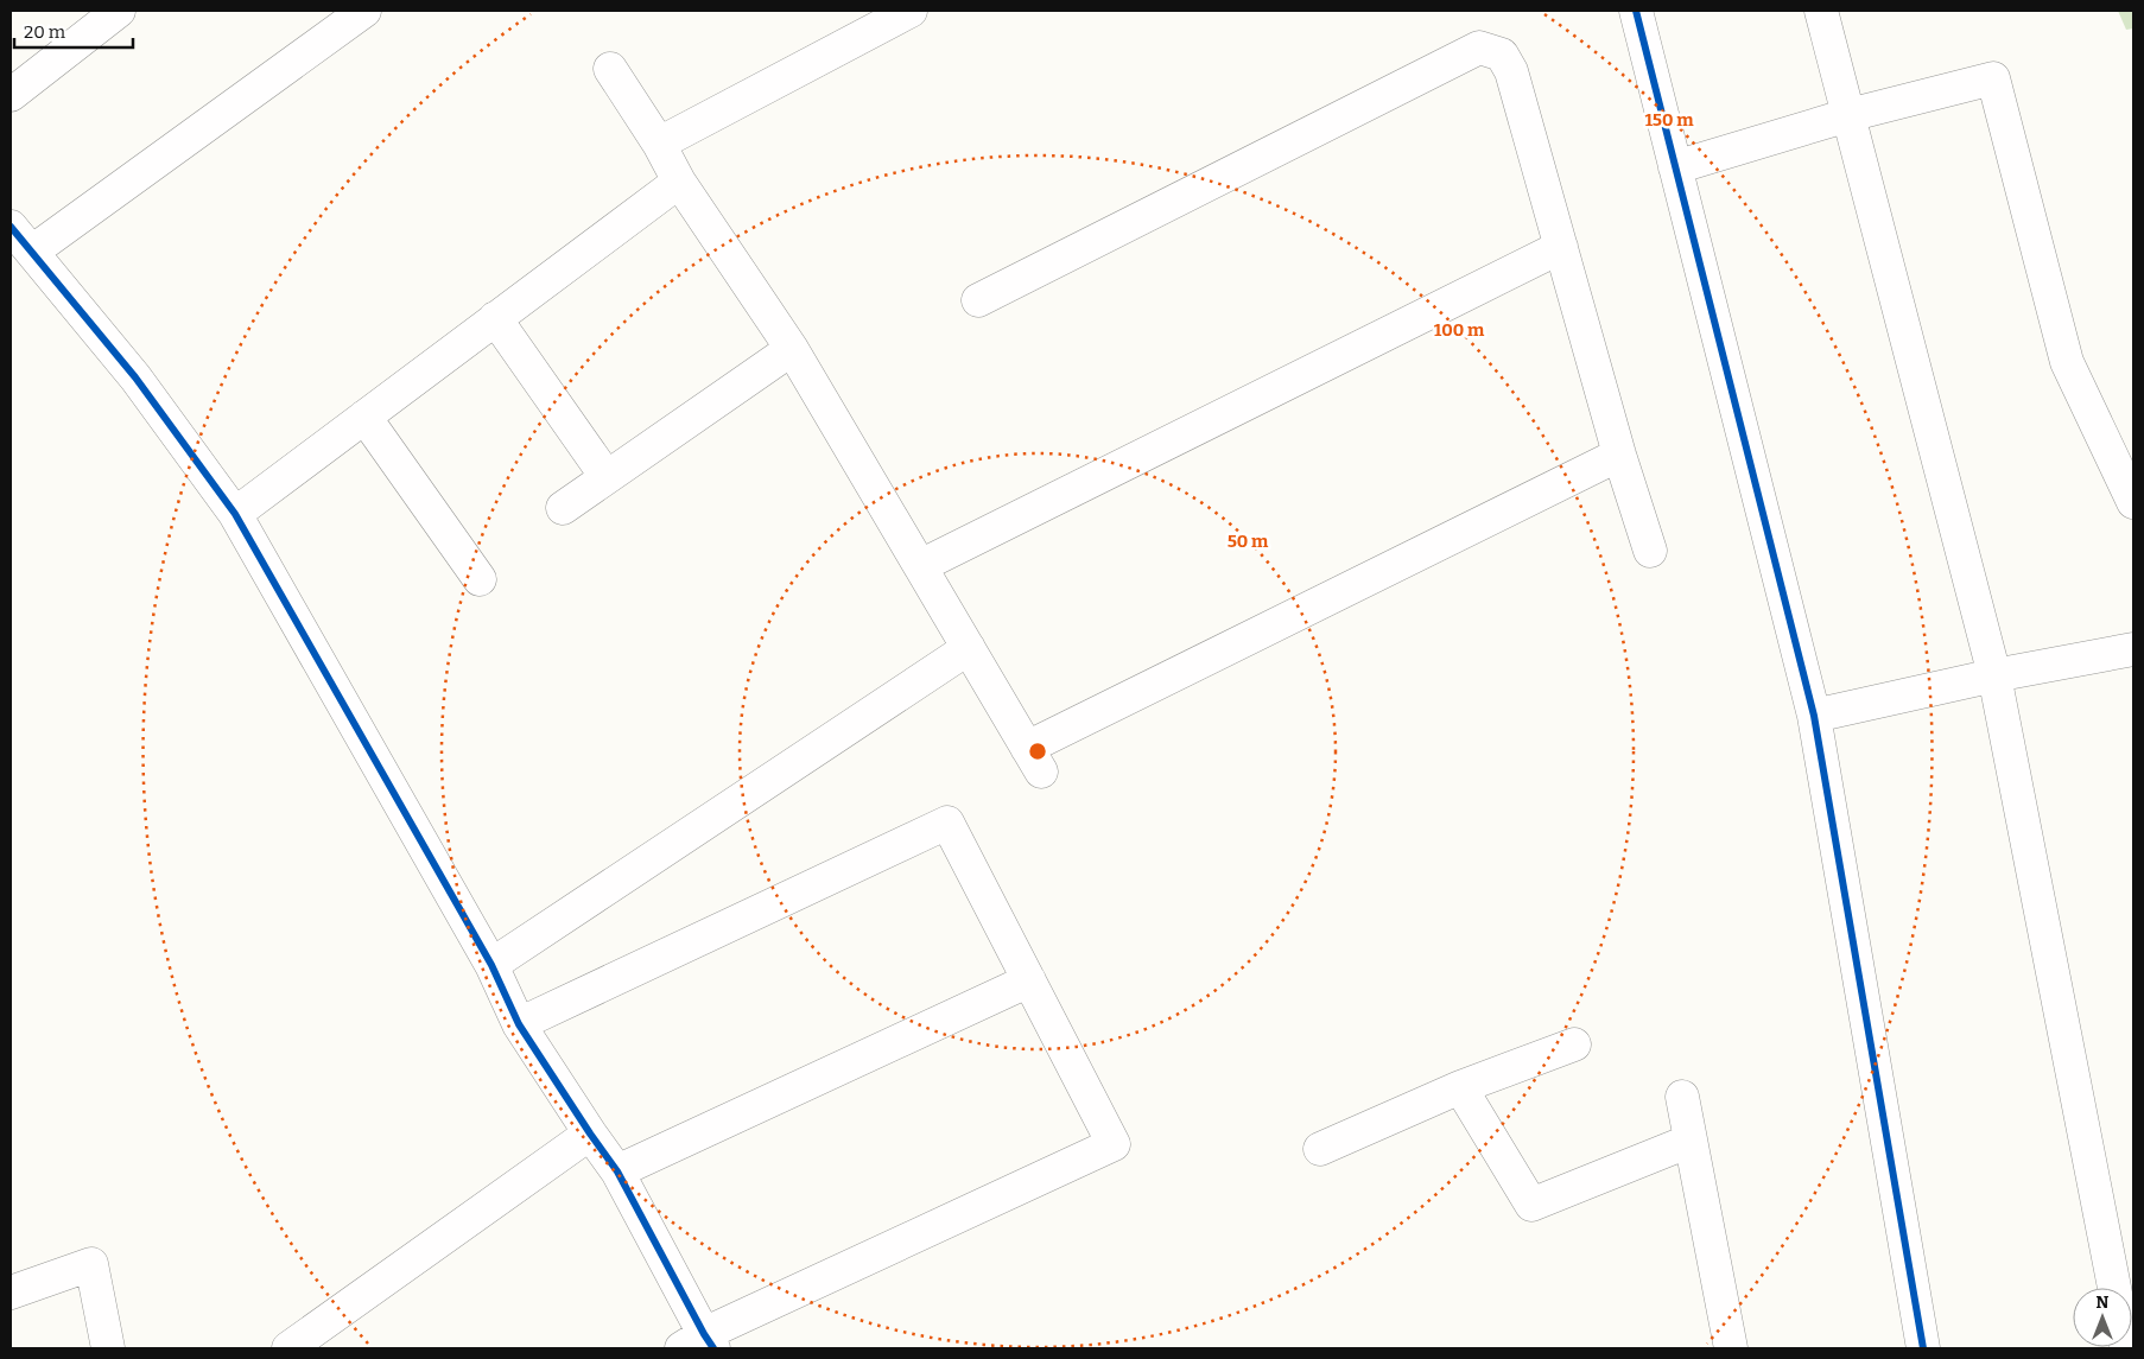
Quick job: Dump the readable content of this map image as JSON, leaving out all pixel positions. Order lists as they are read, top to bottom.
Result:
{
  "scale_bar": "20 m",
  "north": "top",
  "rings": ["150 m", "100 m", "50 m"]
}
